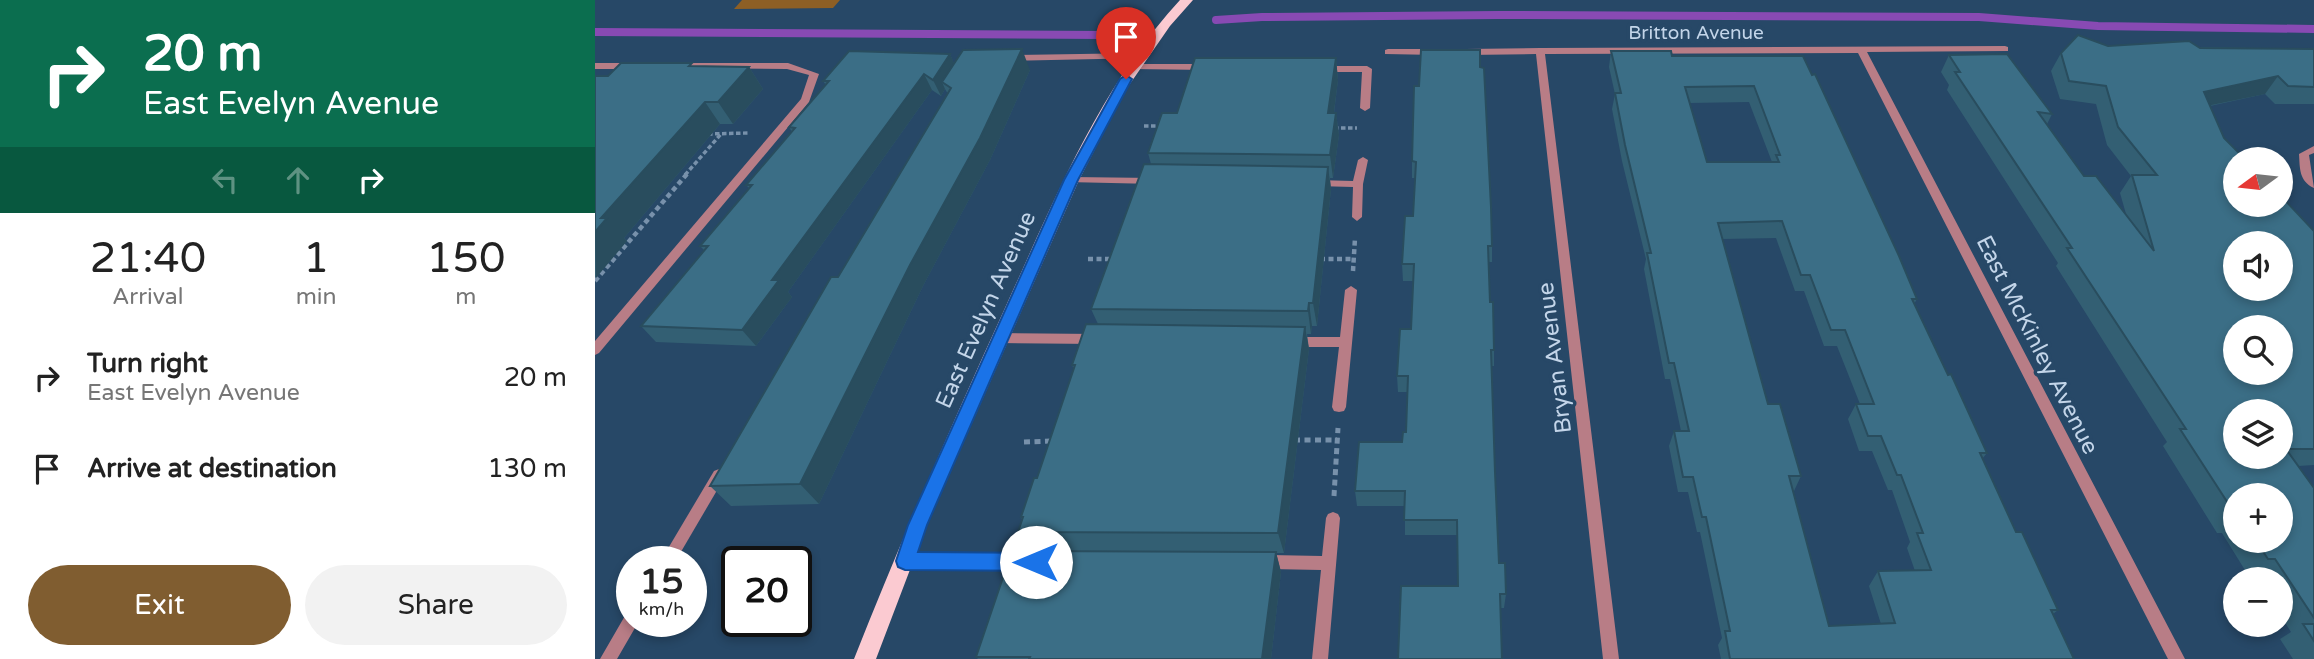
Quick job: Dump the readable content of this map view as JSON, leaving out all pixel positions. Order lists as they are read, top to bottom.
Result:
{
  "streets": {
    "main road": ["East Evelyn Avenue"],
    "street": ["Britton Avenue", "East McKinley Avenue", "Bryan Avenue"]
  },
  "crossings": [
    ["Britton Avenue", "East McKinley Avenue"],
    ["Britton Avenue", "Bryan Avenue"]
  ],
  "north": "left",
  "page": {
    "turn": ["20 m", "East Evelyn Avenue"],
    "map_buttons": ["+", "−"],
    "eta": [
      "21:40",
      "Arrival",
      "1",
      "min",
      "150",
      "m"
    ],
    "list": [
      {
        "name": "Turn right",
        "note": "East Evelyn Avenue",
        "value": "20 m"
      },
      {
        "name": "Arrive at destination",
        "value": "130 m"
      }
    ],
    "speed": "15 km/h",
    "limit": "20",
    "buttons": ["Exit", "Share"]
  }
}
